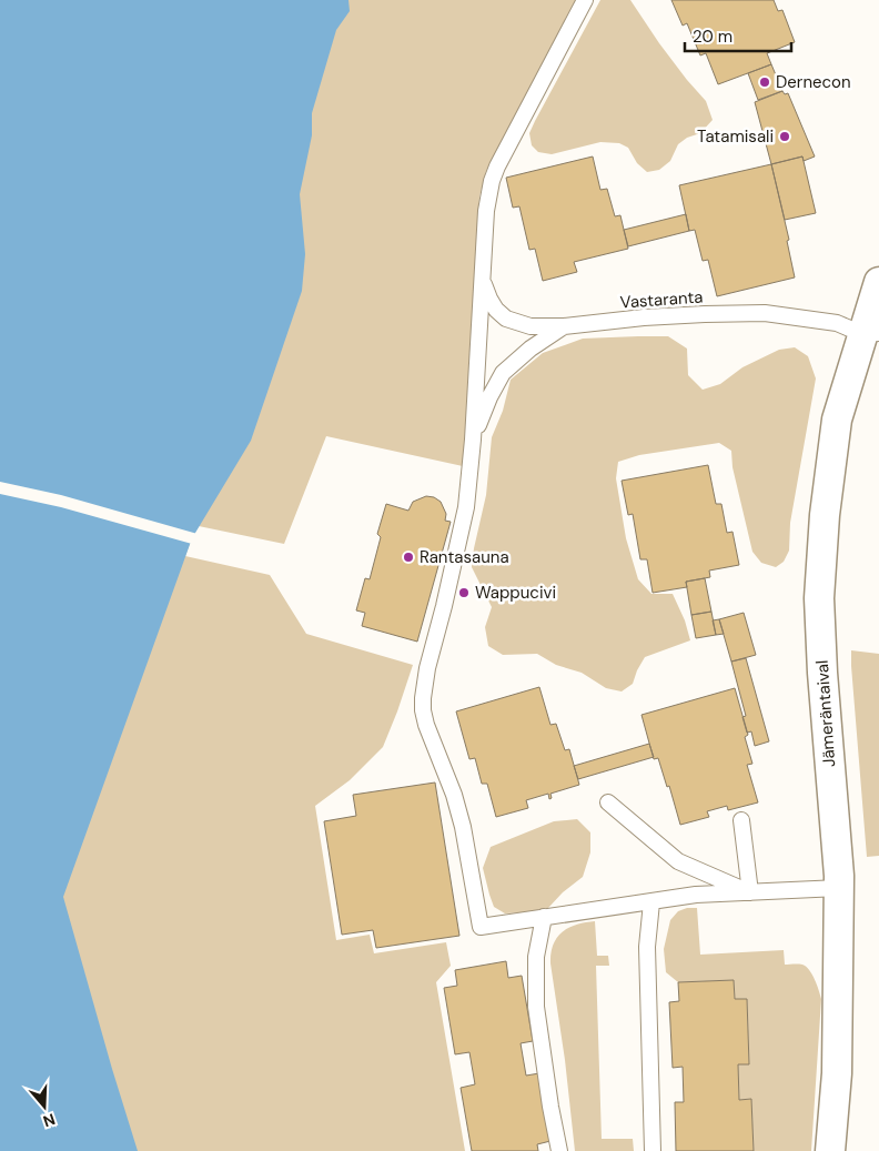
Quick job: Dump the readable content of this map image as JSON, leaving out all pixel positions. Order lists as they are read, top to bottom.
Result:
{
  "streets": {
    "street": ["Jämeräntaival"],
    "lane": ["Vastaranta"]
  },
  "crossings": [
    ["Vastaranta", "Jämeräntaival"]
  ],
  "places": [
    "Dernecon",
    "Tatamisali",
    "Rantasauna",
    "Wappucivi"
  ],
  "scale_bar": "20 m",
  "north": "bottom"
}
